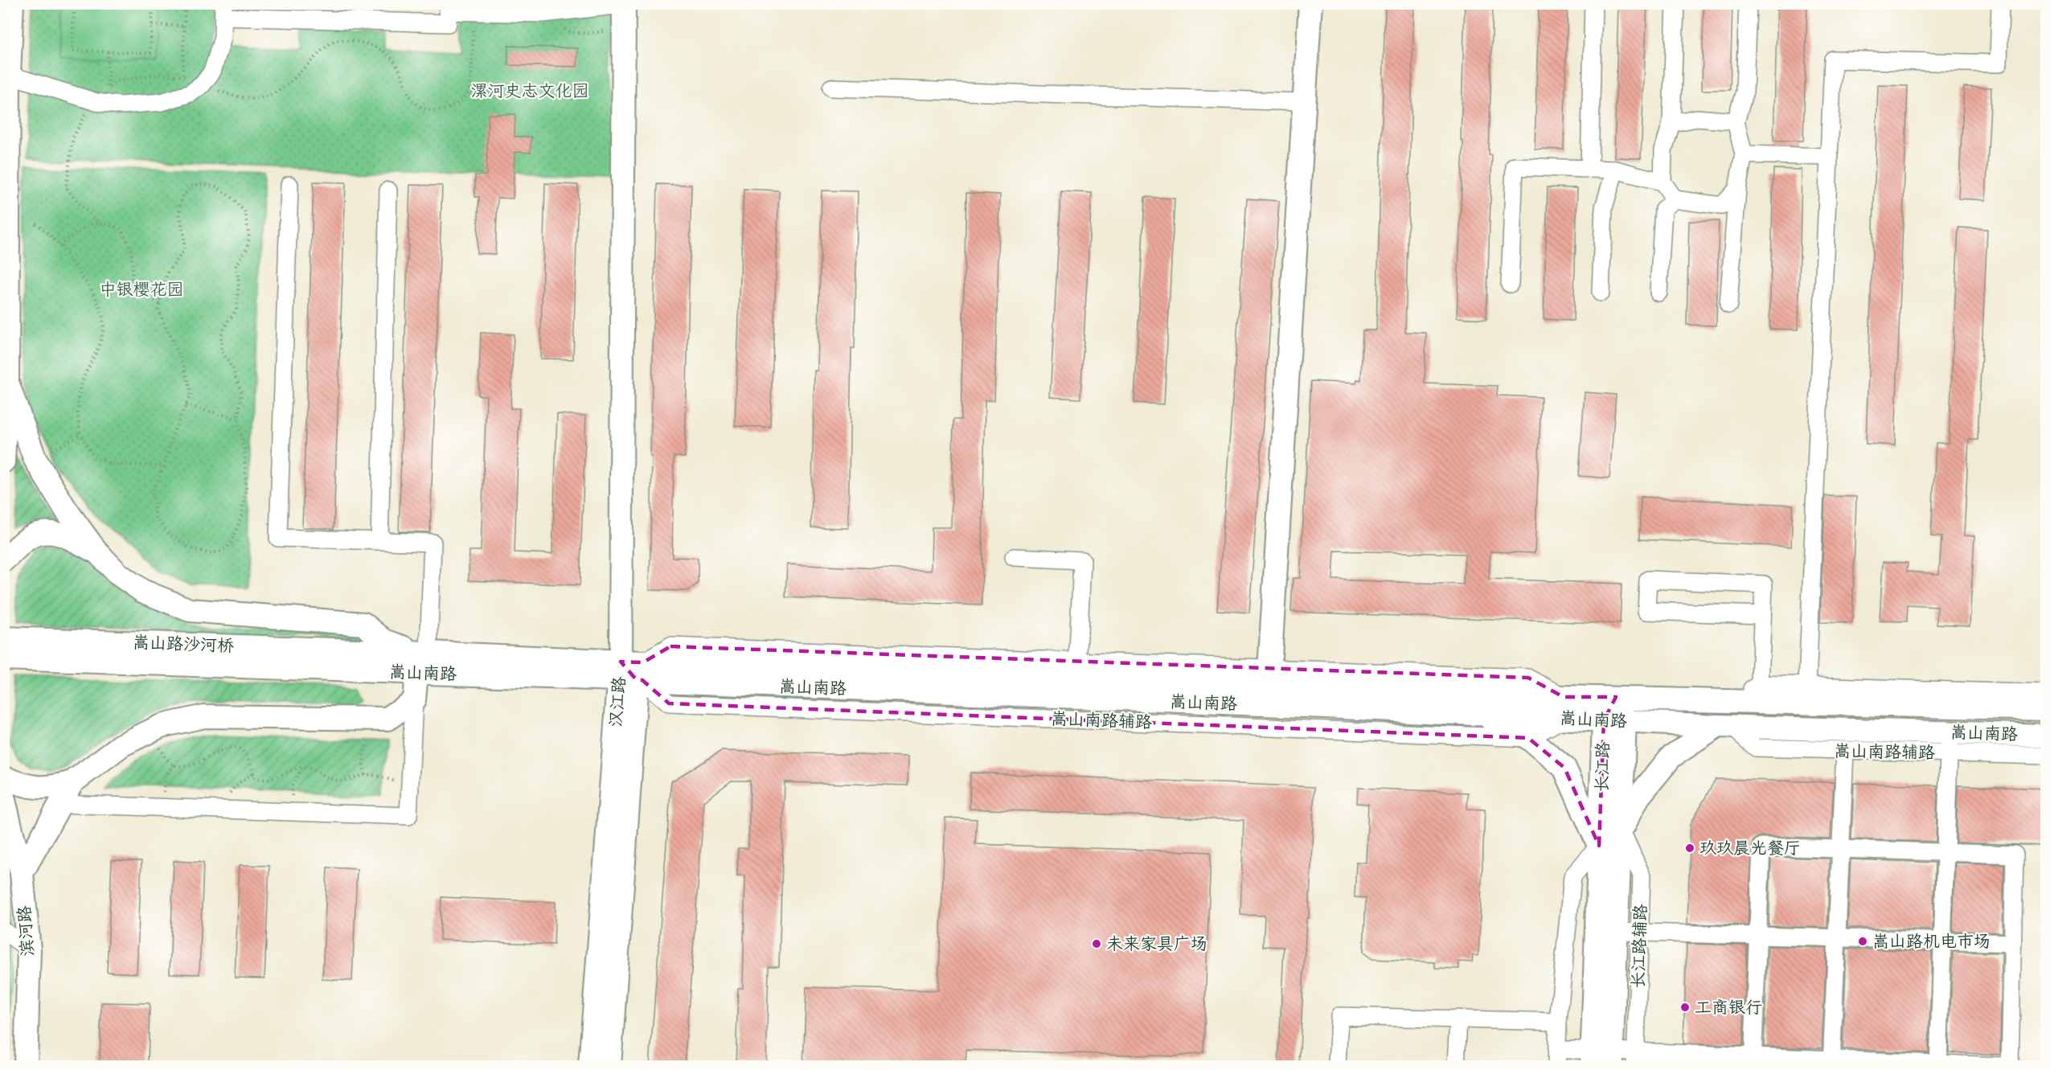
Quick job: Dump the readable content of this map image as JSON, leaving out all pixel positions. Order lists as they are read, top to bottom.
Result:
{
  "streets": {
    "main road": [
      "嵩山路沙河桥",
      "嵩山南路",
      "汉江路",
      "长江路",
      "滨河路"
    ],
    "street": ["嵩山南路辅路", "长江路辅路"]
  },
  "crossings": [
    ["嵩山路沙河桥", "嵩山南路"],
    ["嵩山南路", "汉江路"],
    ["嵩山南路", "嵩山南路辅路"],
    ["嵩山南路", "长江路"],
    ["汉江路", "嵩山南路辅路"],
    ["长江路", "长江路辅路"]
  ],
  "parks": ["漯河史志文化园", "中银樱花园"],
  "places": [
    "玖玖晨光餐厅",
    "嵩山路机电市场",
    "未来家具广场",
    "工商银行"
  ]
}
